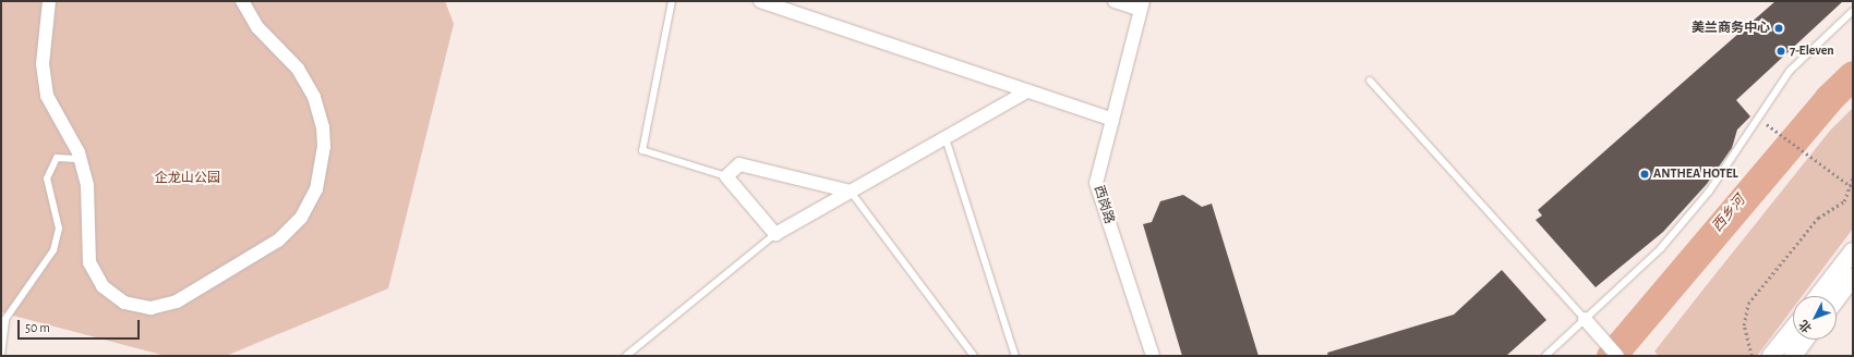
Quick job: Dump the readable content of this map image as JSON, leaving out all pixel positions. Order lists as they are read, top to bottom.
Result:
{
  "streets": {
    "street": ["西岗路"]
  },
  "water": ["西乡河"],
  "parks": ["企龙山公园"],
  "places": ["美兰商务中心", "7-Eleven", "ANTHEA HOTEL"],
  "scale_bar": "50 m",
  "north": "bottom left"
}
